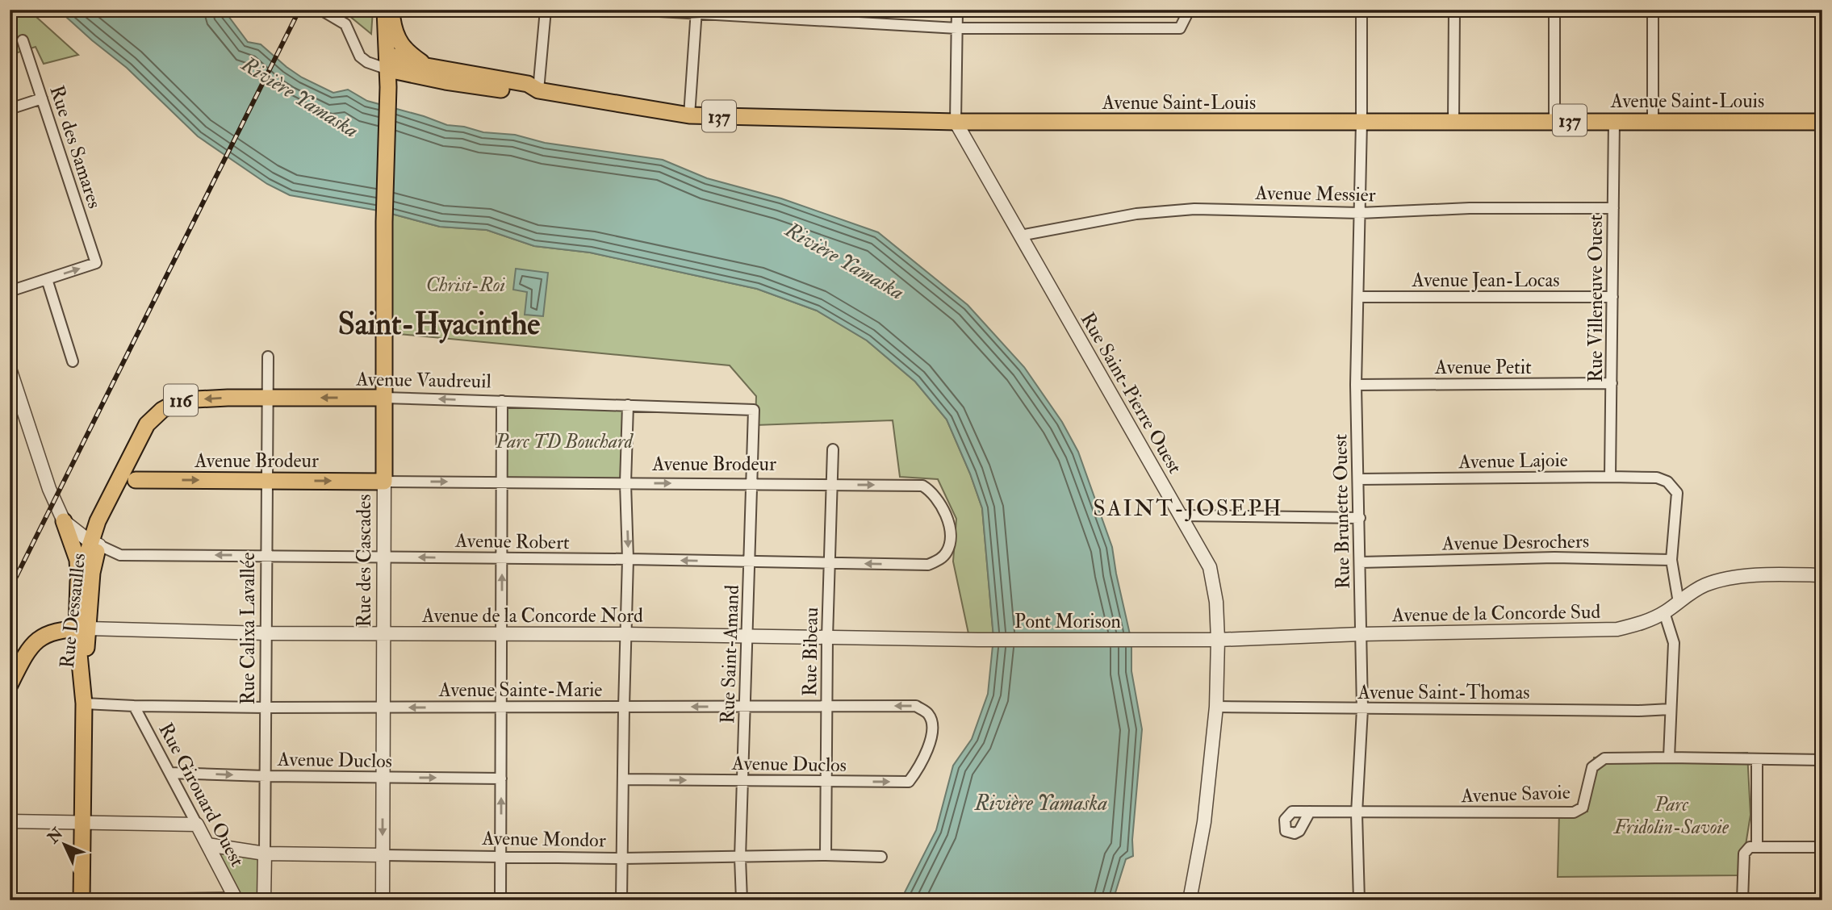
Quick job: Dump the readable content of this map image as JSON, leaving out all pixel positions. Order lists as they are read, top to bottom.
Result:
{
  "streets": {
    "main road": [
      "Avenue Saint-Louis",
      "137",
      "Avenue Vaudreuil",
      "116",
      "Avenue Brodeur",
      "Rue des Cascades",
      "Rue Dessaulles"
    ],
    "street": [
      "Rue des Samares",
      "Avenue Messier",
      "Avenue Jean-Locas",
      "Rue Villeneuve Ouest",
      "Avenue Petit",
      "Rue Saint-Pierre Ouest",
      "Avenue Lajoie",
      "Rue Brunette Ouest",
      "Avenue Robert",
      "Avenue Desrochers",
      "Avenue de la Concorde Sud",
      "Avenue de la Concorde Nord",
      "Pont Morison",
      "Rue Calixa Lavallée",
      "Rue Bibeau",
      "Rue Saint-Amand",
      "Avenue Sainte-Marie",
      "Avenue Saint-Thomas",
      "Avenue Duclos",
      "Avenue Savoie",
      "Rue Girouard Ouest",
      "Avenue Mondor"
    ]
  },
  "crossings": [
    ["Avenue Saint-Louis", "Rue Villeneuve Ouest"],
    ["Avenue Saint-Louis", "Rue Saint-Pierre Ouest"],
    ["Avenue Saint-Louis", "Rue Brunette Ouest"],
    ["Avenue Saint-Louis", "Rue des Cascades"],
    ["Avenue Messier", "Rue Villeneuve Ouest"],
    ["Avenue Messier", "Rue Saint-Pierre Ouest"],
    ["Avenue Messier", "Rue Brunette Ouest"],
    ["Avenue Jean-Locas", "Rue Villeneuve Ouest"],
    ["Avenue Jean-Locas", "Rue Brunette Ouest"],
    ["Rue Villeneuve Ouest", "Avenue Petit"],
    ["Rue Villeneuve Ouest", "Avenue Lajoie"],
    ["Avenue Petit", "Rue Brunette Ouest"],
    ["Avenue Vaudreuil", "Rue des Cascades"],
    ["Avenue Vaudreuil", "Rue Dessaulles"],
    ["Avenue Vaudreuil", "Rue Calixa Lavallée"],
    ["Avenue Vaudreuil", "Rue Saint-Amand"],
    ["Rue Saint-Pierre Ouest", "Avenue de la Concorde Sud"],
    ["Rue Saint-Pierre Ouest", "Avenue Saint-Thomas"],
    ["Avenue Brodeur", "Avenue Robert"],
    ["Avenue Brodeur", "Rue des Cascades"],
    ["Avenue Brodeur", "Rue Dessaulles"],
    ["Avenue Brodeur", "Rue Calixa Lavallée"],
    ["Avenue Brodeur", "Rue Bibeau"],
    ["Avenue Brodeur", "Rue Saint-Amand"],
    ["Avenue Lajoie", "Rue Brunette Ouest"],
    ["Avenue Lajoie", "Avenue Desrochers"],
    ["Rue Brunette Ouest", "Avenue Desrochers"],
    ["Rue Brunette Ouest", "Avenue de la Concorde Sud"],
    ["Rue Brunette Ouest", "Avenue Saint-Thomas"],
    ["Rue Brunette Ouest", "Avenue Savoie"],
    ["Avenue Robert", "Rue des Cascades"],
    ["Avenue Robert", "Rue Dessaulles"],
    ["Avenue Robert", "Rue Calixa Lavallée"],
    ["Avenue Robert", "Rue Bibeau"],
    ["Avenue Robert", "Rue Saint-Amand"],
    ["Rue des Cascades", "Avenue de la Concorde Nord"],
    ["Rue des Cascades", "Avenue Sainte-Marie"],
    ["Rue des Cascades", "Avenue Duclos"],
    ["Rue des Cascades", "Avenue Mondor"],
    ["Rue Dessaulles", "Avenue de la Concorde Nord"],
    ["Rue Dessaulles", "Avenue Sainte-Marie"],
    ["Avenue de la Concorde Sud", "Pont Morison"],
    ["Avenue de la Concorde Nord", "Pont Morison"],
    ["Avenue de la Concorde Nord", "Rue Calixa Lavallée"],
    ["Avenue de la Concorde Nord", "Rue Bibeau"],
    ["Avenue de la Concorde Nord", "Rue Saint-Amand"],
    ["Rue Calixa Lavallée", "Avenue Sainte-Marie"],
    ["Rue Calixa Lavallée", "Avenue Duclos"],
    ["Rue Calixa Lavallée", "Avenue Mondor"],
    ["Rue Bibeau", "Avenue Sainte-Marie"],
    ["Rue Bibeau", "Avenue Duclos"],
    ["Rue Bibeau", "Avenue Mondor"],
    ["Rue Saint-Amand", "Avenue Sainte-Marie"],
    ["Rue Saint-Amand", "Avenue Duclos"],
    ["Rue Saint-Amand", "Avenue Mondor"],
    ["Avenue Sainte-Marie", "Avenue Duclos"],
    ["Avenue Sainte-Marie", "Rue Girouard Ouest"],
    ["Avenue Duclos", "Rue Girouard Ouest"],
    ["Rue Girouard Ouest", "Avenue Mondor"]
  ],
  "one_way": [
    "Rue des Samares",
    "Avenue Vaudreuil",
    "Avenue Brodeur",
    "Avenue Robert",
    "Avenue Sainte-Marie",
    "Avenue Duclos"
  ],
  "districts": ["Saint-Hyacinthe", "SAINT-JOSEPH"],
  "water": ["Rivière Yamaska"],
  "parks": ["Christ-Roi", "Parc TD Bouchard", "Parc Fridolin-Savoie"],
  "north": "top left"
}
